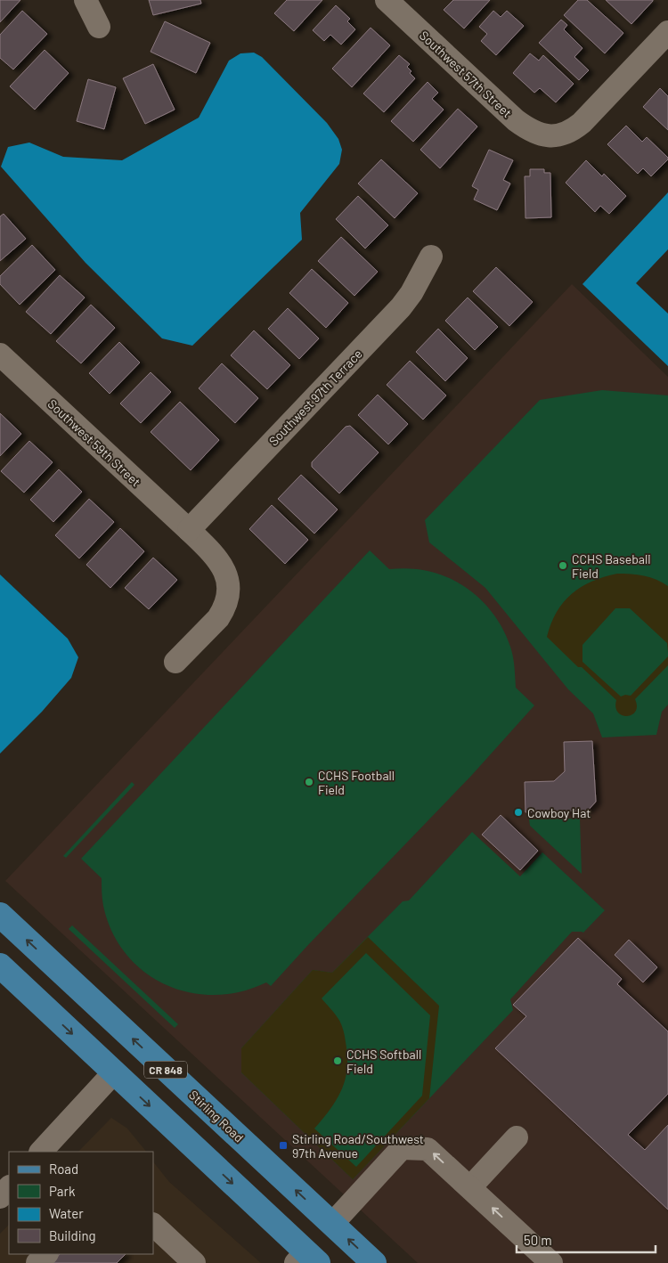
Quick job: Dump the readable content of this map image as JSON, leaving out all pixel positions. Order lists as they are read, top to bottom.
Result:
{
  "streets": {
    "main road": ["CR 848", "Stirling Road"],
    "street": ["Southwest 57th Street", "Southwest 97th Terrace", "Southwest 59th Street"]
  },
  "crossings": [
    ["Southwest 97th Terrace", "Southwest 59th Street"]
  ],
  "places": {
    "other": [
      "CCHS Baseball Field",
      "CCHS Football Field",
      "Cowboy Hat",
      "CCHS Softball Field"
    ],
    "transit": ["Stirling Road/Southwest 97th Avenue"]
  },
  "legend": [
    "Road",
    "Park",
    "Water",
    "Building"
  ],
  "scale_bar": "50 m"
}
